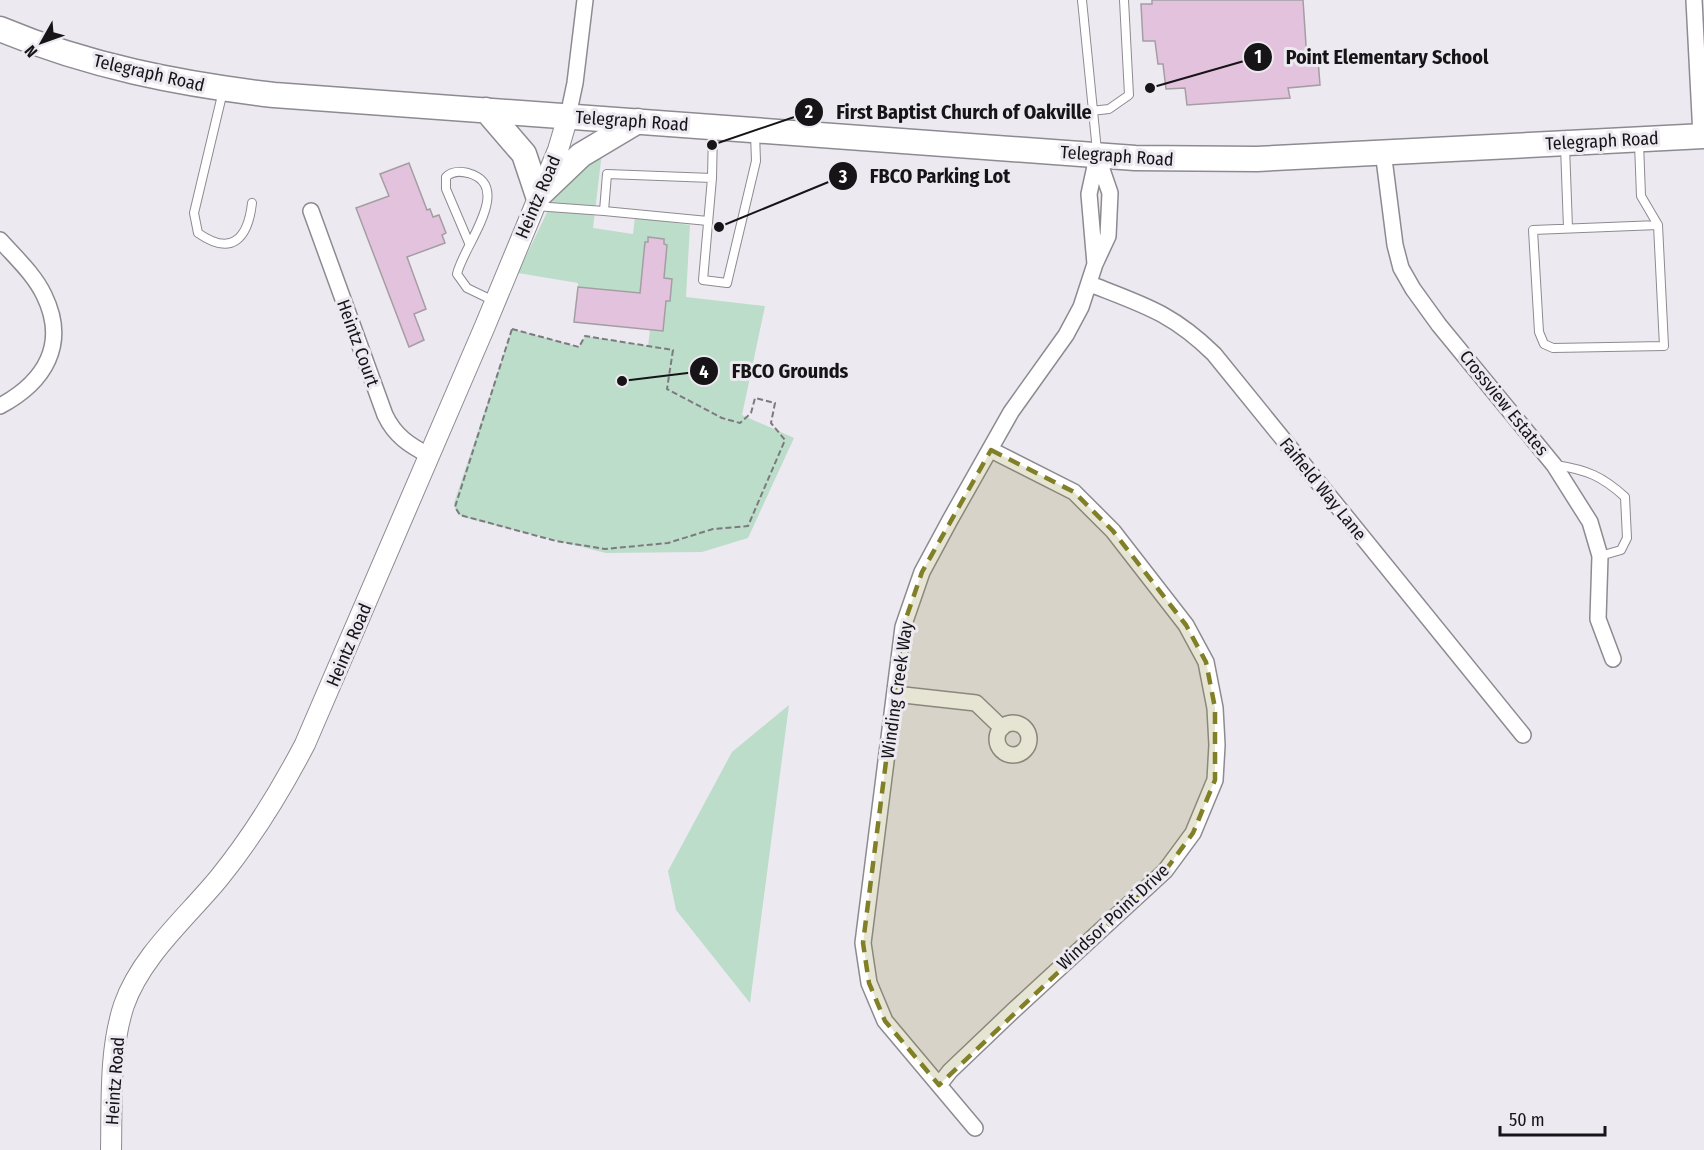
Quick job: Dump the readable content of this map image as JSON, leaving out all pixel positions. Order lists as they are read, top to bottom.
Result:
{
  "streets": {
    "main road": ["Telegraph Road"],
    "street": [
      "Heintz Road",
      "Heintz Court",
      "Crossview Estates",
      "Faifield Way Lane",
      "Winding Creek Way",
      "Windsor Point Drive"
    ]
  },
  "crossings": [
    ["Telegraph Road", "Heintz Road"],
    ["Telegraph Road", "Crossview Estates"],
    ["Telegraph Road", "Winding Creek Way"],
    ["Heintz Road", "Heintz Court"],
    ["Faifield Way Lane", "Winding Creek Way"],
    ["Winding Creek Way", "Windsor Point Drive"]
  ],
  "places": [
    "Point Elementary School",
    "First Baptist Church of Oakville",
    "FBCO Parking Lot",
    "FBCO Grounds"
  ],
  "scale_bar": "50 m",
  "north": "bottom left"
}
